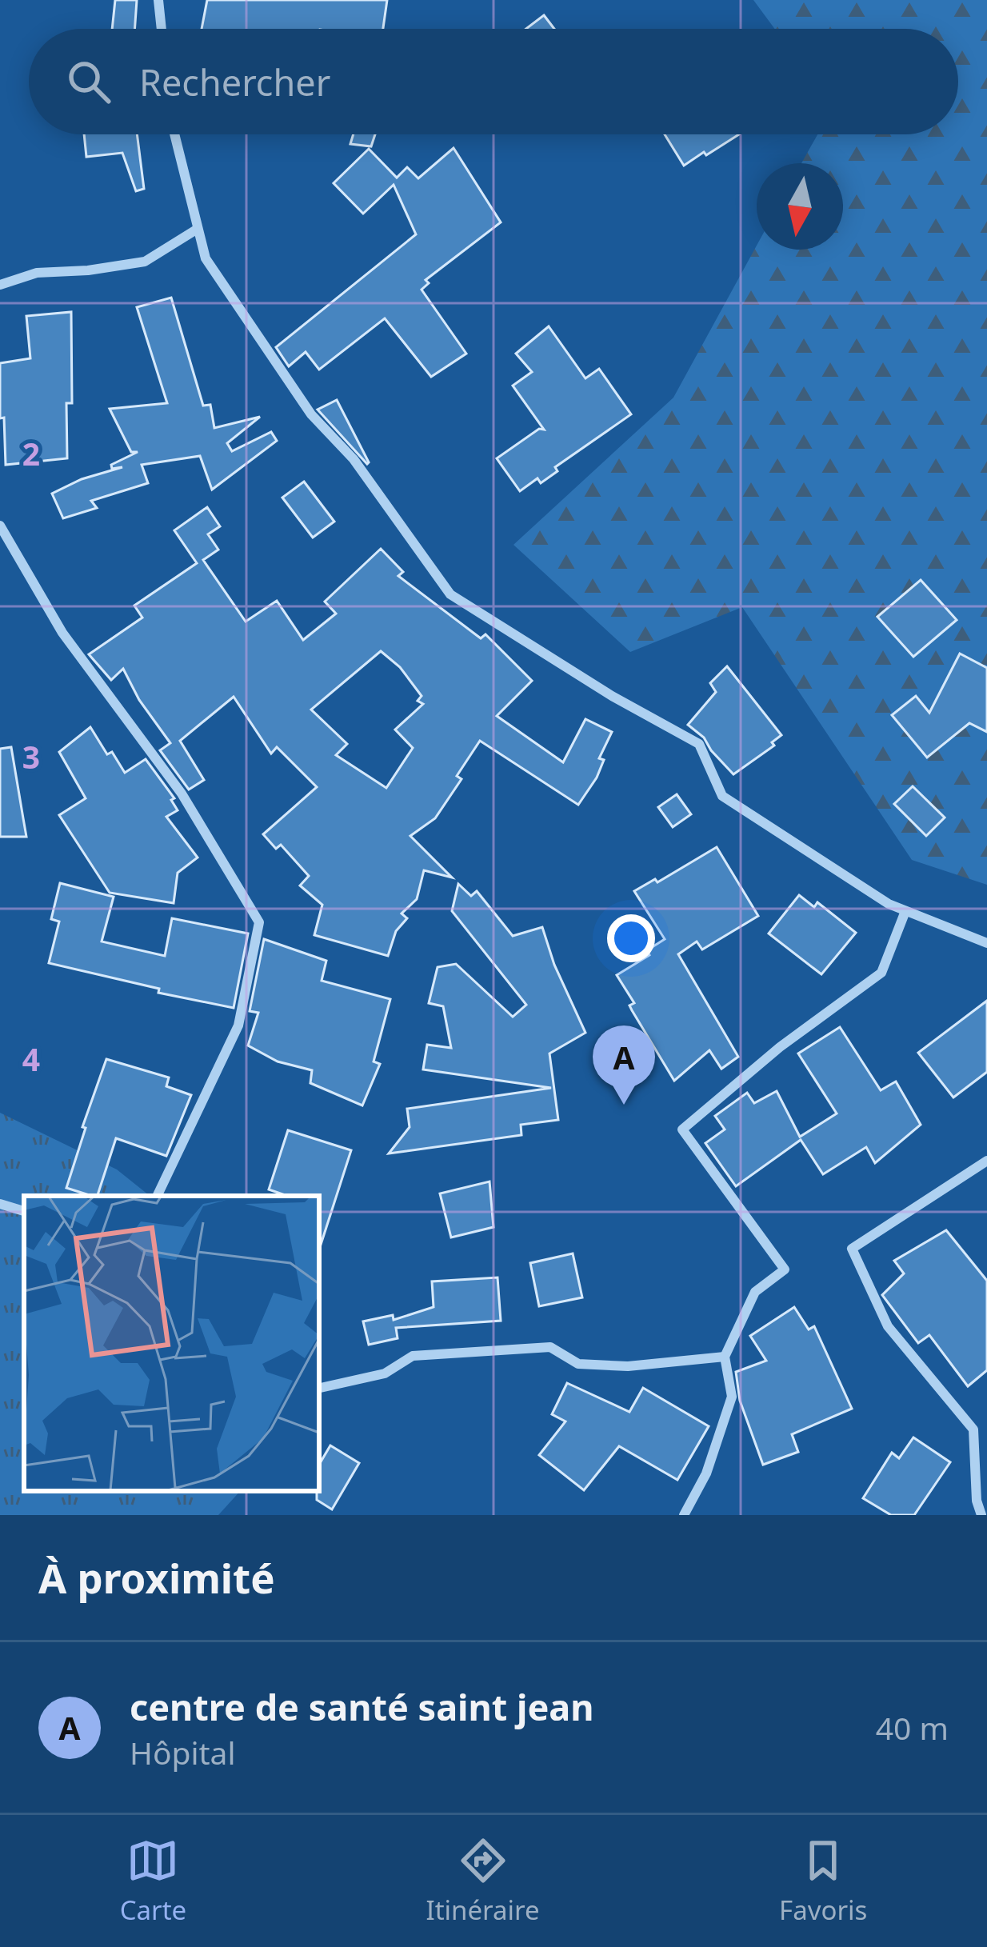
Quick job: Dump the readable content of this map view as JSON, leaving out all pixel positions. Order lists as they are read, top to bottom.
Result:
{
  "north": "bottom",
  "page": {
    "search": "Rechercher",
    "pins": "A",
    "heading": "À proximité",
    "list": [
      {
        "mark": "A",
        "name": "centre de santé saint jean",
        "note": "Hôpital",
        "value": "40 m"
      }
    ],
    "nav": ["Carte", "Itinéraire", "Favoris"]
  },
  "grid": {
    "rows": ["2", "3", "4"]
  }
}
